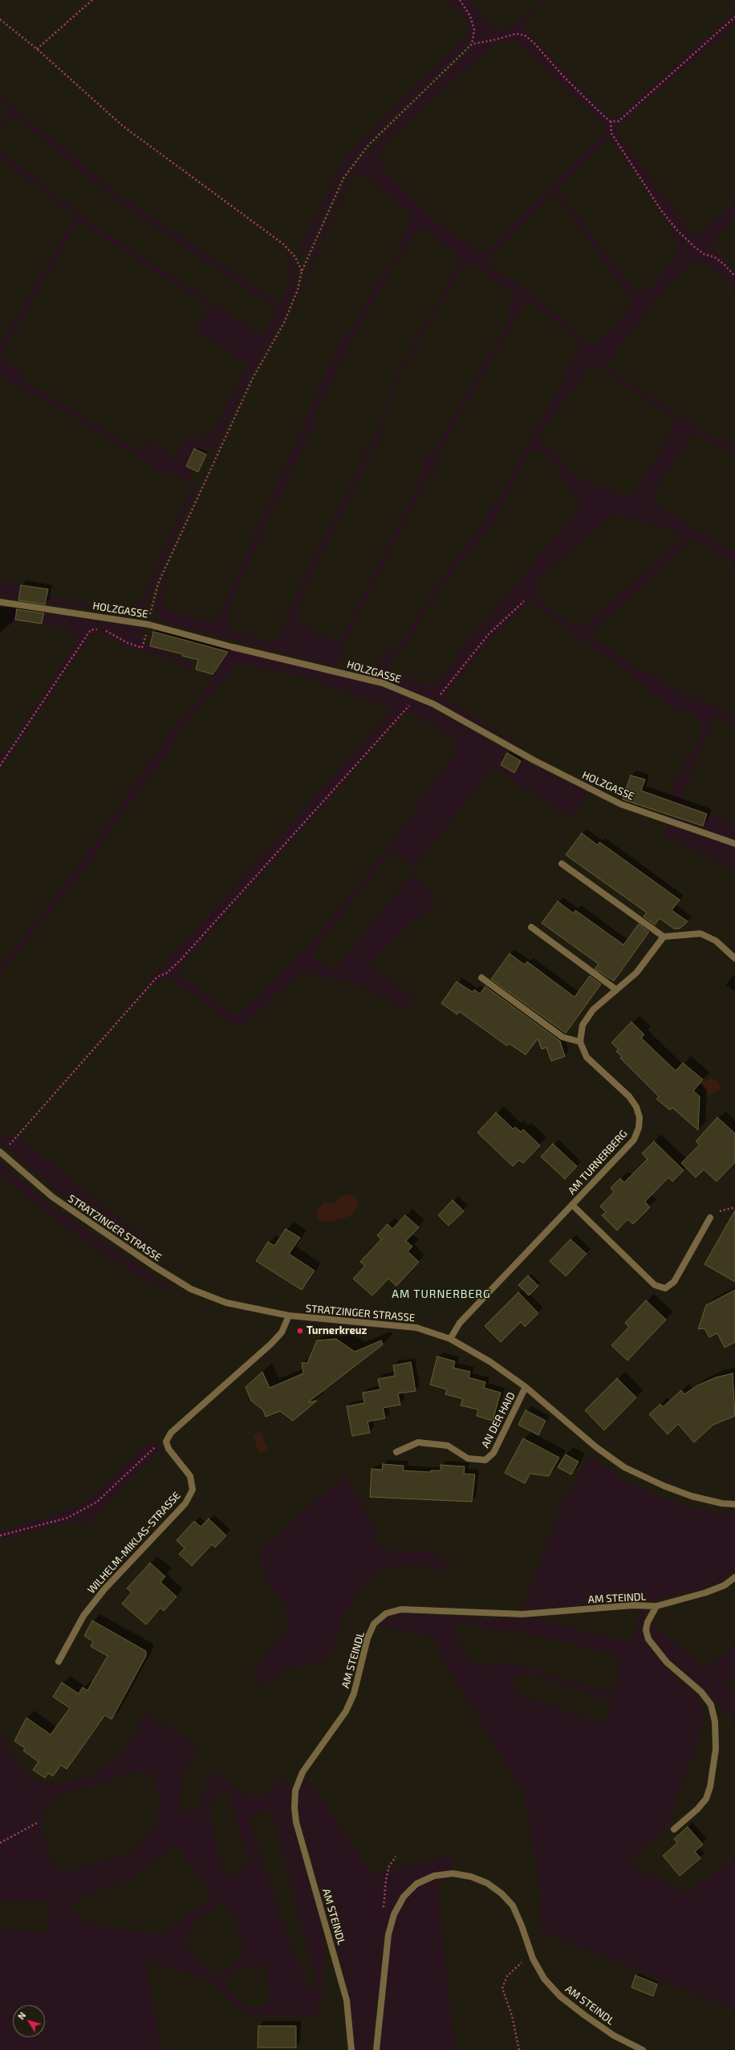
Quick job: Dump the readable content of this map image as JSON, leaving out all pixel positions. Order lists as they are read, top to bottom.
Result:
{
  "streets": {
    "street": [
      "HOLZGASSE",
      "AM TURNERBERG",
      "STRATZINGER STRASSE",
      "AN DER HAID",
      "WILHELM-MIKLAS-STRASSE",
      "AM STEINDL"
    ]
  },
  "crossings": [
    ["AM TURNERBERG", "STRATZINGER STRASSE"],
    ["STRATZINGER STRASSE", "AN DER HAID"]
  ],
  "districts": ["AM TURNERBERG"],
  "places": ["Turnerkreuz"],
  "north": "top left"
}
